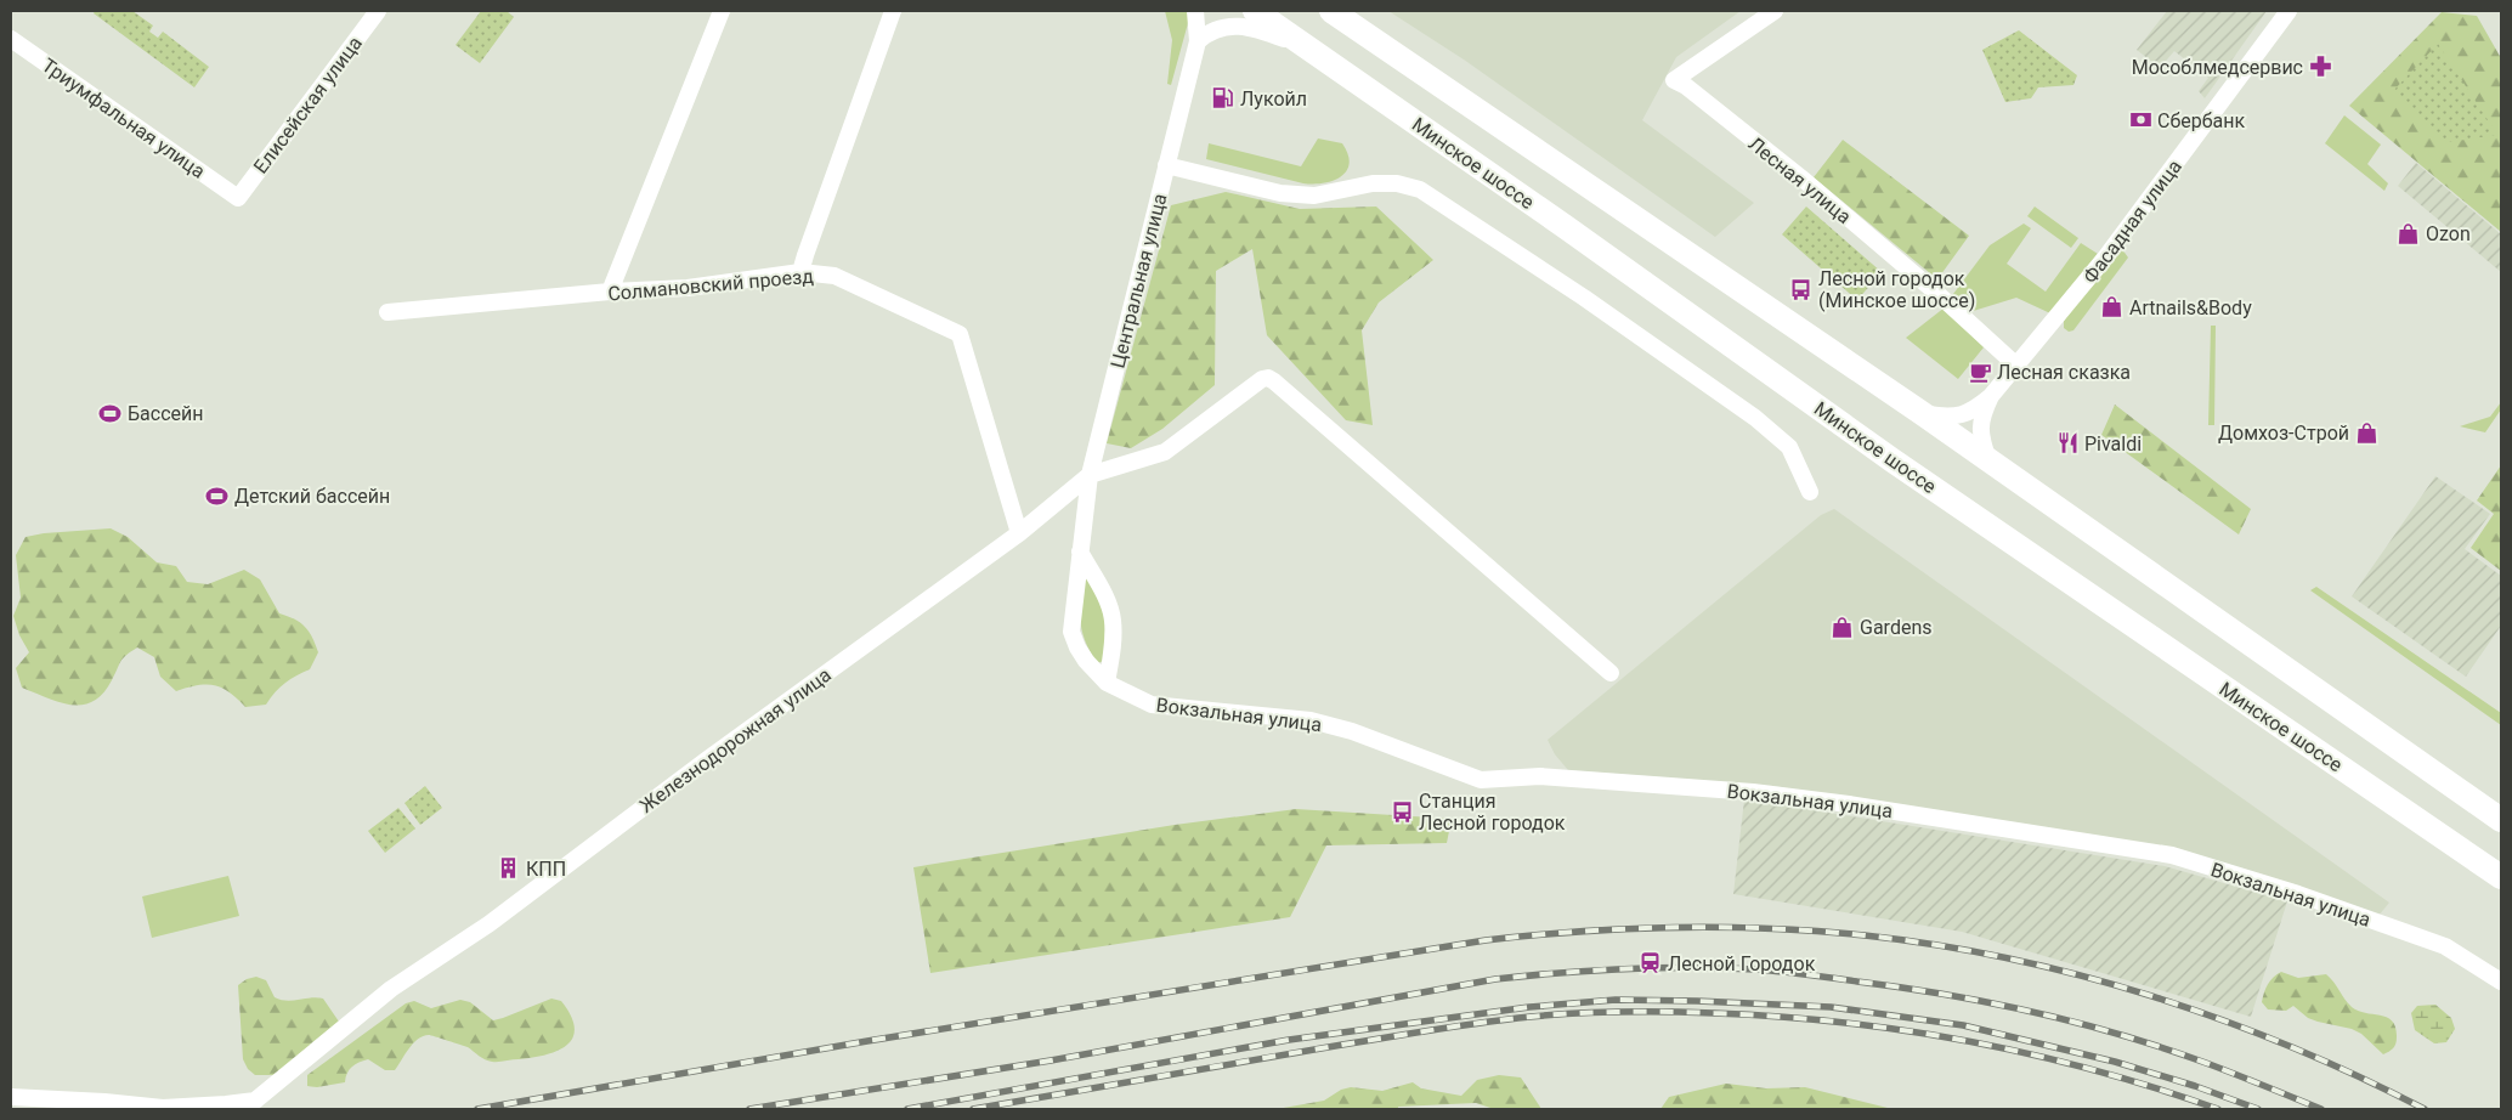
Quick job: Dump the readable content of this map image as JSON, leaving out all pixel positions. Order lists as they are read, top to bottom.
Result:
{
  "streets": {
    "highway": ["Минское шоссе"],
    "street": [
      "Елисейская улица",
      "Триумфальная улица",
      "Лесная улица",
      "Фасадная улица",
      "Центральная улица",
      "Солмановский проезд",
      "Вокзальная улица",
      "Железнодорожная улица"
    ]
  },
  "crossings": [
    ["Елисейская улица", "Триумфальная улица"],
    ["Лесная улица", "Фасадная улица"],
    ["Центральная улица", "Вокзальная улица"],
    ["Центральная улица", "Железнодорожная улица"],
    ["Солмановский проезд", "Железнодорожная улица"]
  ],
  "places": {
    "pharmacy": ["Мособлмедсервис"],
    "fuel station": ["Лукойл"],
    "bank": ["Сбербанк"],
    "shop": [
      "Ozon",
      "Artnails&Body",
      "Домхоз-Строй",
      "Gardens"
    ],
    "bus stop": ["Лесной городок (Минское шоссе)", "Станция Лесной городок"],
    "cafe": ["Лесная сказка"],
    "sports": ["Бассейн", "Детский бассейн"],
    "restaurant": ["Pivaldi"],
    "building": ["КПП"],
    "station": ["Лесной Городок"]
  }
}
